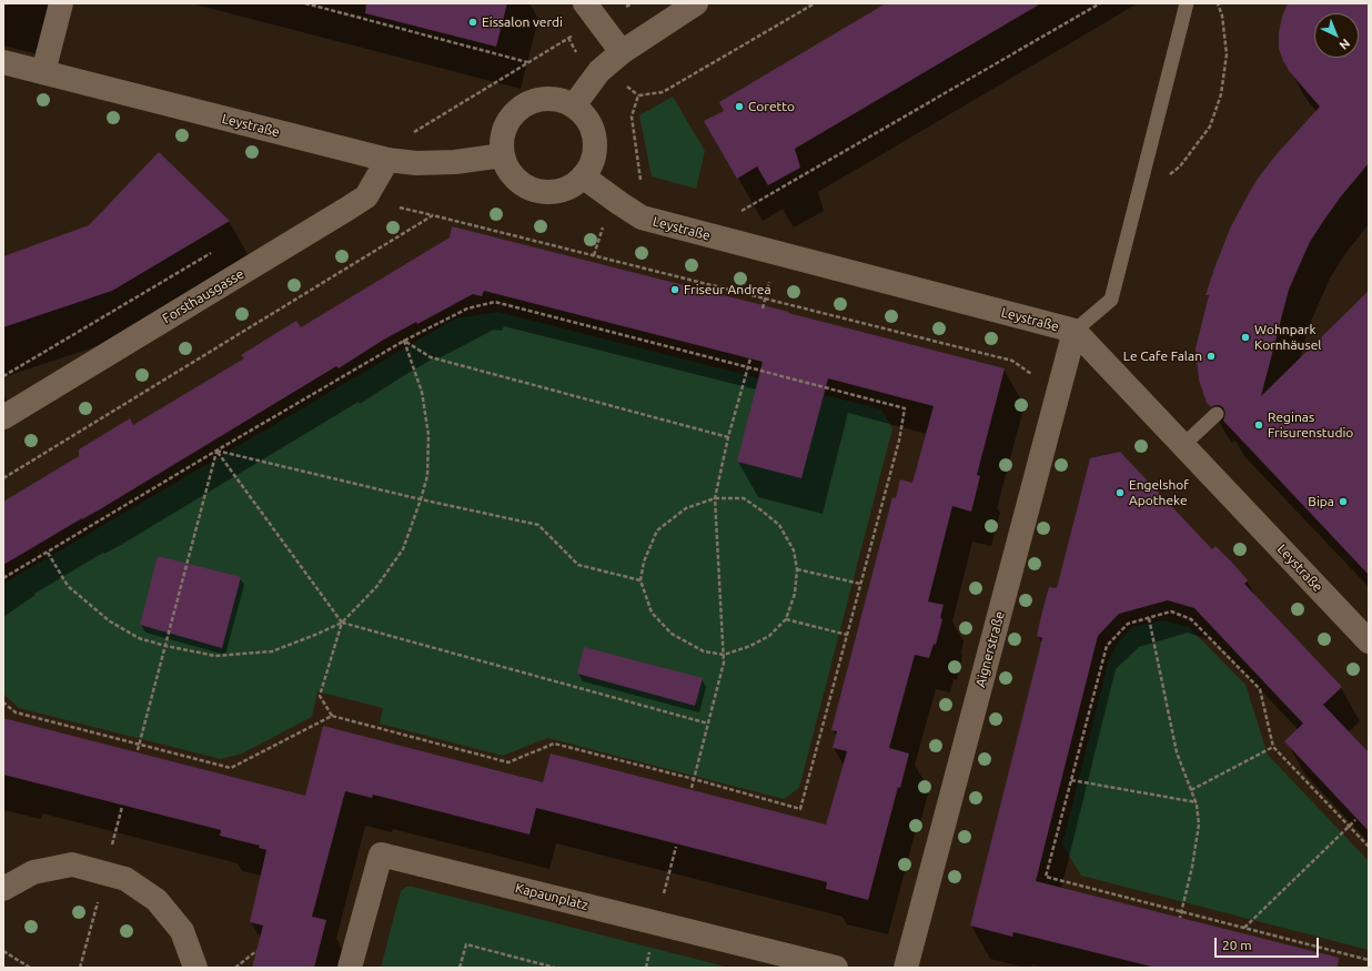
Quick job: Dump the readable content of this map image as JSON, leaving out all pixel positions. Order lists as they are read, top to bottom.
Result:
{
  "streets": {
    "street": [
      "Leystraße",
      "Forsthausgasse",
      "Aignerstraße",
      "Kapaunplatz"
    ]
  },
  "crossings": [
    ["Leystraße", "Forsthausgasse"],
    ["Leystraße", "Aignerstraße"]
  ],
  "places": [
    "Eissalon verdi",
    "Coretto",
    "Friseur Andrea",
    "Wohnpark Kornhäusel",
    "Le Cafe Falan",
    "Reginas Frisurenstudio",
    "Engelshof Apotheke",
    "Bipa"
  ],
  "scale_bar": "20 m",
  "north": "bottom right"
}
